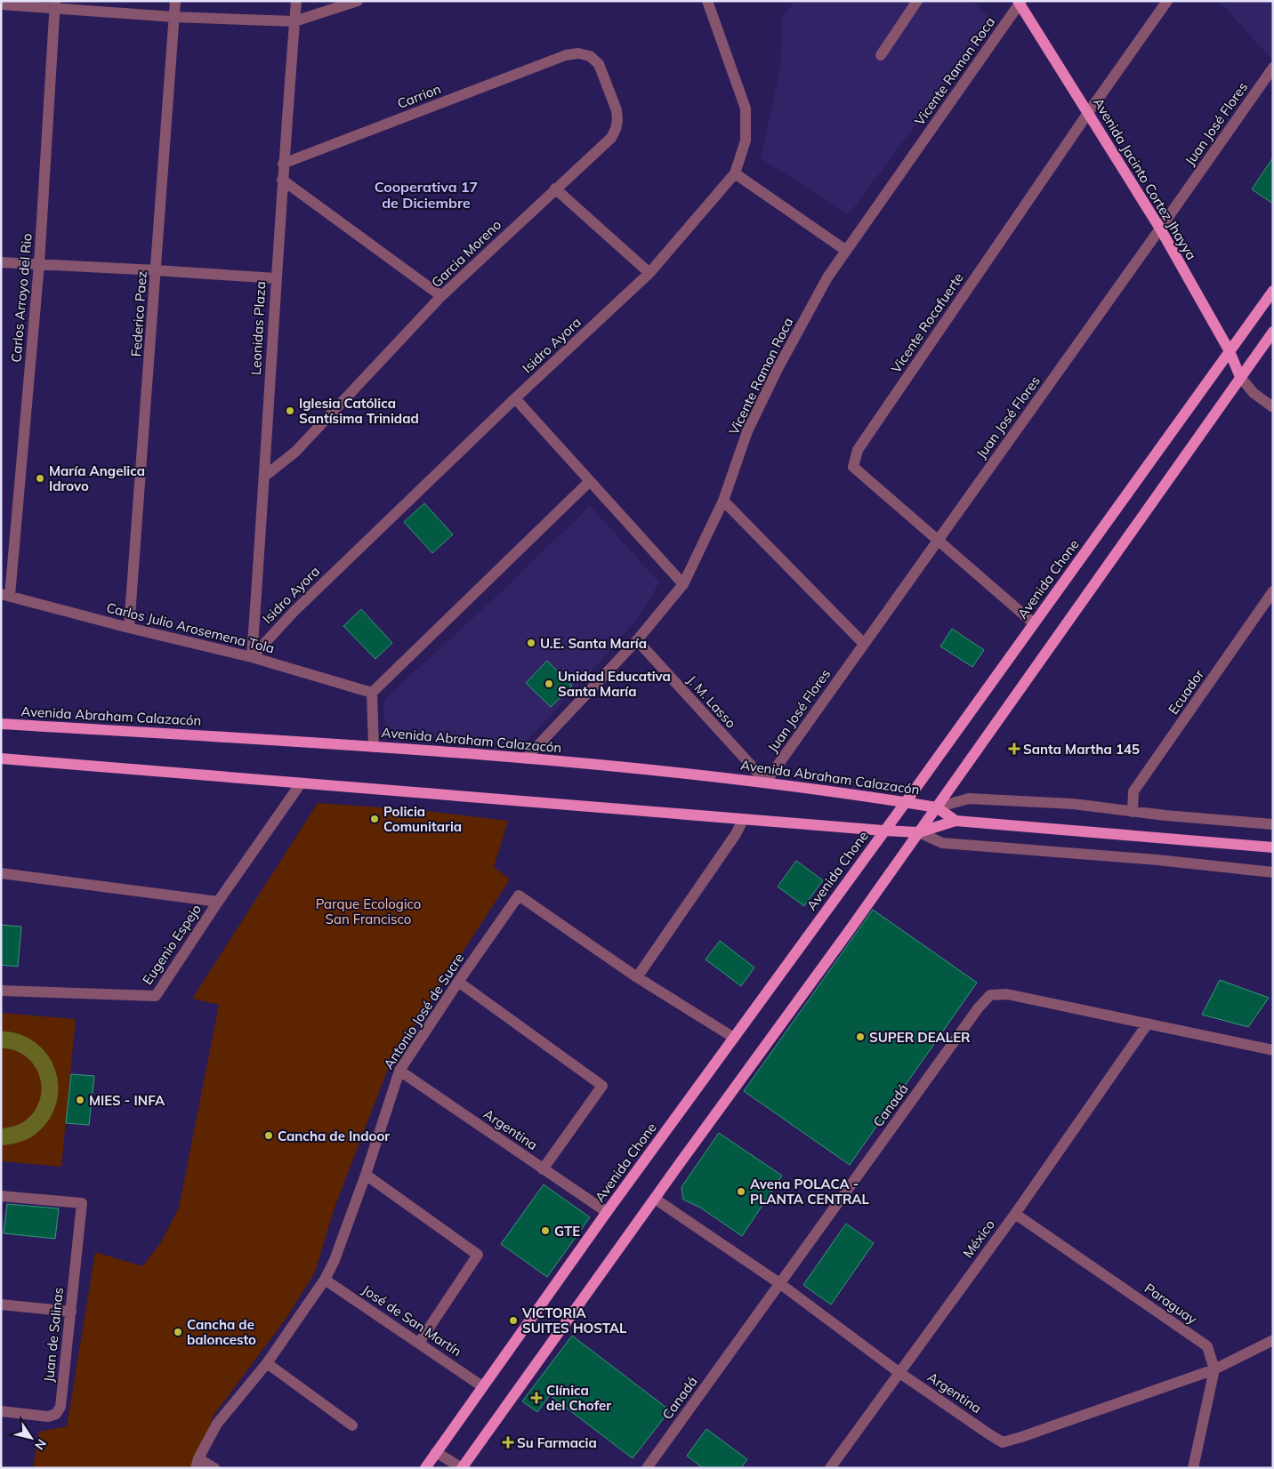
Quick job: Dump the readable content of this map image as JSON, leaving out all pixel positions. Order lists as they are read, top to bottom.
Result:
{
  "streets": {
    "main road": ["Avenida Jacinto Cortez Jhayya", "Avenida Chone", "Avenida Abraham Calazacón"],
    "street": [
      "Vicente Ramon Roca",
      "Carrion",
      "Juan José Flores",
      "Garcia Moreno",
      "Carlos Arroyo del Rio",
      "Federico Paez",
      "Vicente Rocafuerte",
      "Leonidas Plaza",
      "Isidro Ayora",
      "Carlos Julio Arosemena Tola",
      "Ecuador",
      "J. M. Lasso",
      "Eugenio Espejo",
      "Antonio José de Sucre",
      "Canadá",
      "Argentina",
      "México",
      "Paraguay",
      "José de San Martín",
      "Juan de Salinas"
    ]
  },
  "crossings": [
    ["Vicente Ramon Roca", "Avenida Jacinto Cortez Jhayya"],
    ["Vicente Ramon Roca", "J. M. Lasso"],
    ["Vicente Ramon Roca", "Avenida Abraham Calazacón"],
    ["Carrion", "Garcia Moreno"],
    ["Carrion", "Leonidas Plaza"],
    ["Juan José Flores", "Avenida Jacinto Cortez Jhayya"],
    ["Juan José Flores", "Vicente Rocafuerte"],
    ["Juan José Flores", "J. M. Lasso"],
    ["Juan José Flores", "Avenida Abraham Calazacón"],
    ["Avenida Jacinto Cortez Jhayya", "Vicente Rocafuerte"],
    ["Avenida Jacinto Cortez Jhayya", "Avenida Chone"],
    ["Garcia Moreno", "Leonidas Plaza"],
    ["Carlos Arroyo del Rio", "Carlos Julio Arosemena Tola"],
    ["Federico Paez", "Carlos Julio Arosemena Tola"],
    ["Vicente Rocafuerte", "Avenida Chone"],
    ["Leonidas Plaza", "Isidro Ayora"],
    ["Leonidas Plaza", "Carlos Julio Arosemena Tola"],
    ["Isidro Ayora", "Carlos Julio Arosemena Tola"],
    ["Avenida Chone", "Avenida Abraham Calazacón"],
    ["Avenida Chone", "Antonio José de Sucre"],
    ["Avenida Chone", "Argentina"],
    ["Avenida Chone", "José de San Martín"],
    ["Ecuador", "Avenida Abraham Calazacón"],
    ["J. M. Lasso", "Avenida Abraham Calazacón"],
    ["Antonio José de Sucre", "Argentina"],
    ["Antonio José de Sucre", "José de San Martín"],
    ["Canadá", "Argentina"],
    ["Canadá", "México"],
    ["Argentina", "México"],
    ["Argentina", "Paraguay"],
    ["México", "Paraguay"]
  ],
  "districts": ["Cooperativa 17 de Diciembre"],
  "parks": ["Parque Ecologico San Francisco"],
  "places": {
    "other": [
      "Iglesia Católica Santísima Trinidad",
      "María Angelica Idrovo",
      "U.E. Santa María",
      "Unidad Educativa Santa María",
      "Policia Comunitaria",
      "SUPER DEALER",
      "MIES - INFA",
      "Cancha de Indoor",
      "Avena POLACA - PLANTA CENTRAL",
      "GTE",
      "VICTORIA SUITES HOSTAL",
      "Cancha de baloncesto"
    ],
    "health": ["Santa Martha 145", "Clínica del Chofer", "Su Farmacia"]
  },
  "north": "bottom right"
}
